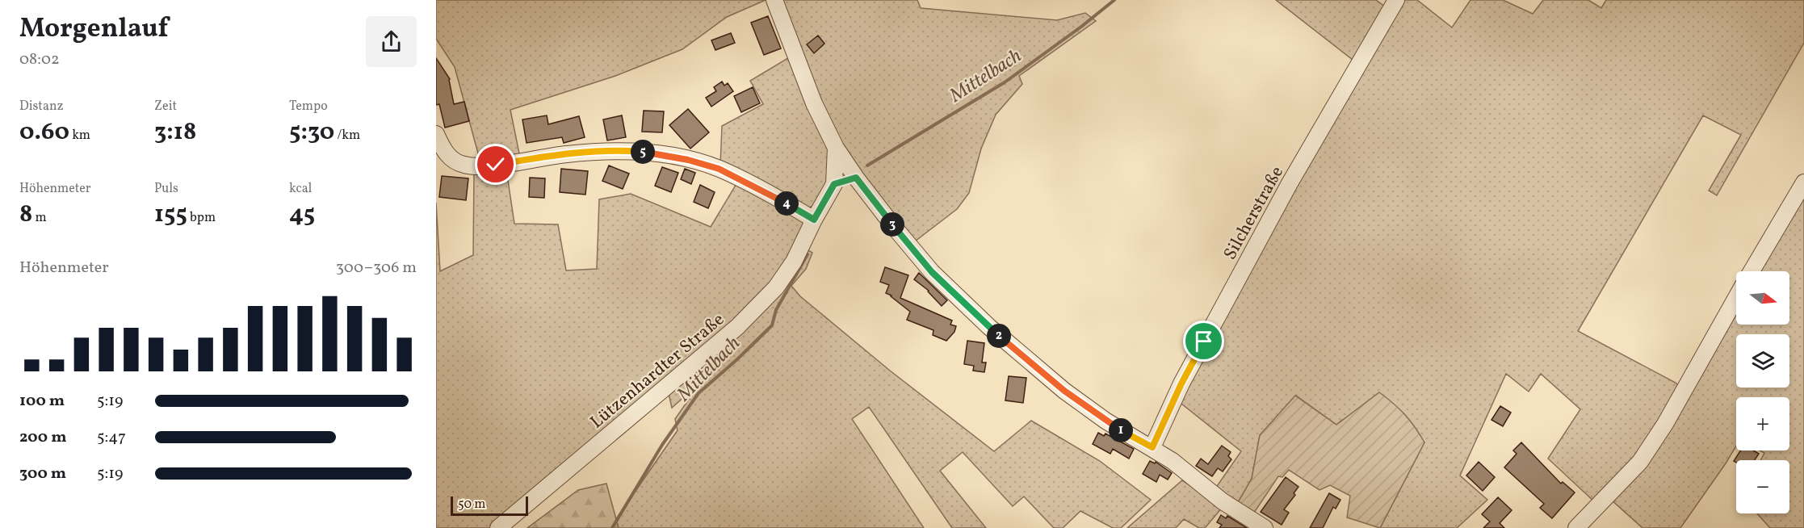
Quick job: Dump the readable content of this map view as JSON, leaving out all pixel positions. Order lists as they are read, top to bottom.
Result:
{
  "streets": {
    "street": ["Silcherstraße", "Lützenhardter Straße"]
  },
  "water": ["Mittelbach"],
  "scale_bar": "50 m",
  "north": "right",
  "page": {
    "heading": ["Morgenlauf", "08:02"],
    "stats": [
      ["Distanz", "0.60 km"],
      ["Zeit", "3:18"],
      ["Tempo", "5:30 /km"],
      ["Höhenmeter", "8 m"],
      ["Puls", "155 bpm"],
      ["kcal", "45"]
    ],
    "pins": [
      "5",
      "4",
      "3",
      "2",
      "1"
    ],
    "chart": ["Höhenmeter", "300–306 m"],
    "map_buttons": ["+", "−"],
    "list": [
      {
        "name": "100 m",
        "note": "5:19"
      },
      {
        "name": "200 m",
        "note": "5:47"
      },
      {
        "name": "300 m",
        "note": "5:19"
      }
    ],
    "scale": "50 m"
  }
}
